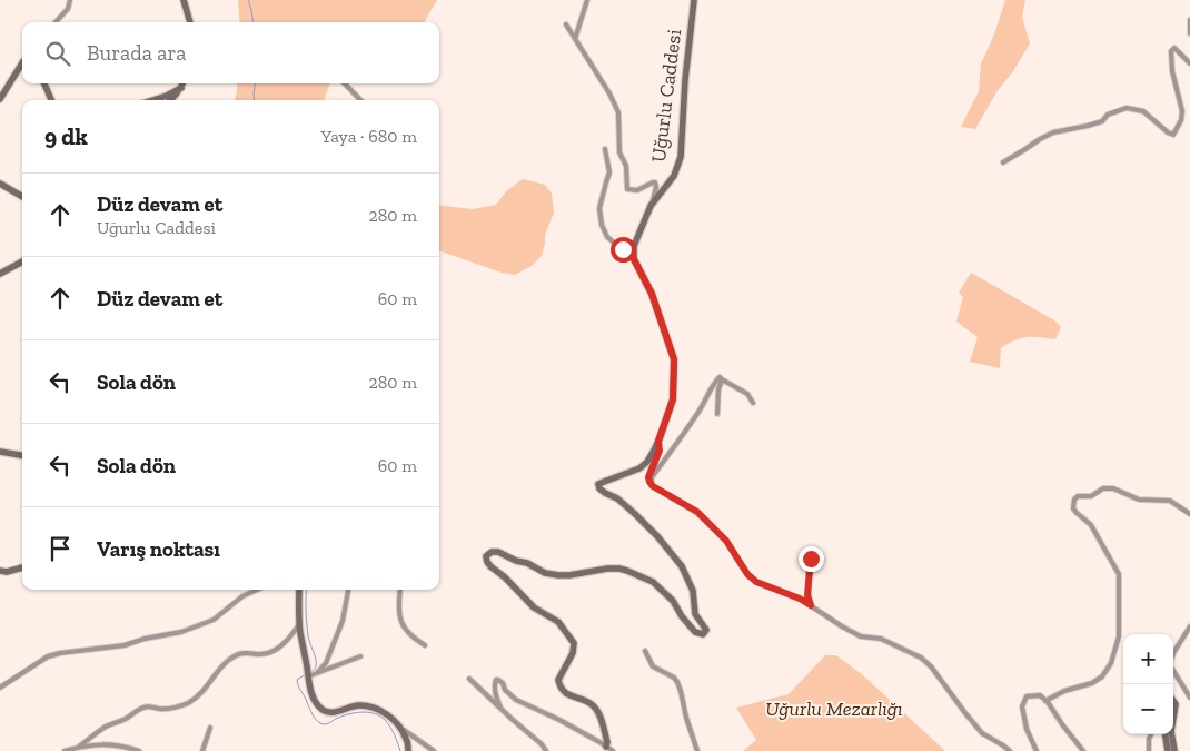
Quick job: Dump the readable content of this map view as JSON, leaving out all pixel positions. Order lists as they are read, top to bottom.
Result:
{
  "streets": {
    "street": ["Uğurlu Caddesi"]
  },
  "parks": ["Uğurlu Mezarlığı"],
  "page": {
    "search": "Burada ara",
    "heading": ["9 dk", "Yaya · 680 m"],
    "list": [
      ["Düz devam et", "Uğurlu Caddesi", "280 m"],
      ["Düz devam et", "60 m"],
      ["Sola dön", "280 m"],
      ["Sola dön", "60 m"],
      "Varış noktası"
    ],
    "map_buttons": ["+", "−"]
  }
}
